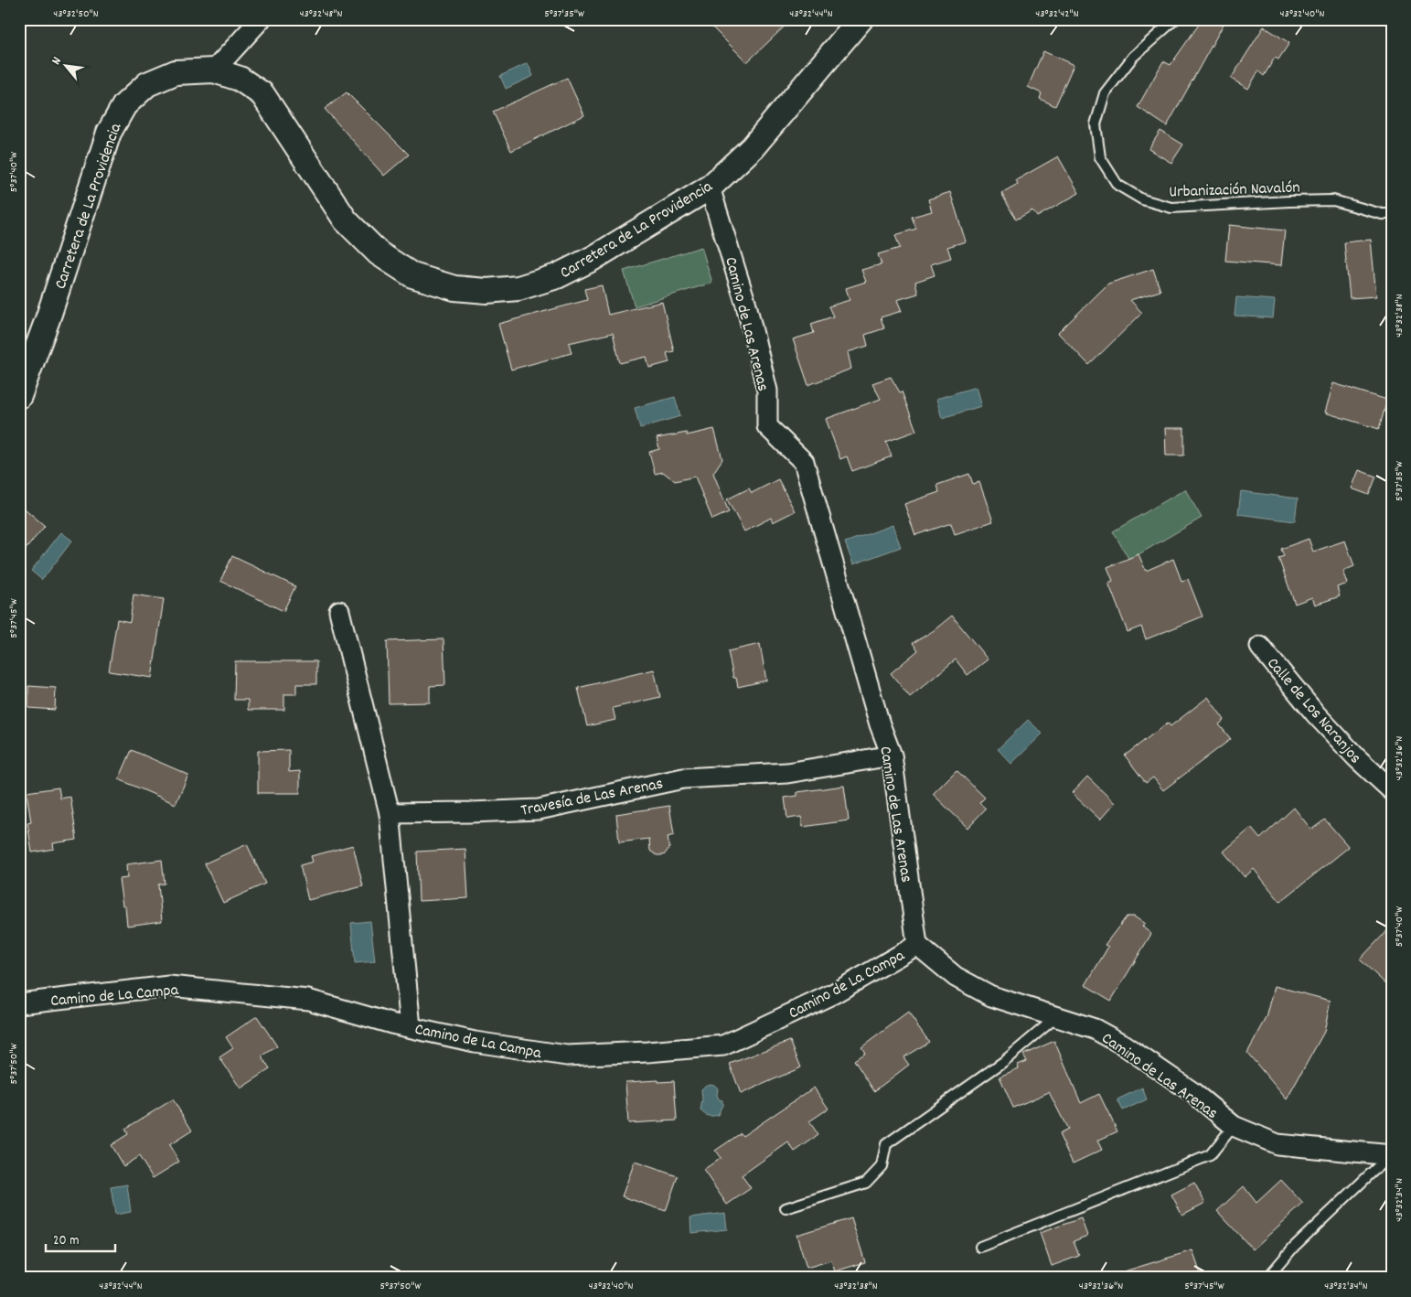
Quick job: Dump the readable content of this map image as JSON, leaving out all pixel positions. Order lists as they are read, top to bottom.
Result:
{
  "streets": {
    "street": [
      "Carretera de La Providencia",
      "Camino de Las Arenas",
      "Calle de Los Naranjos",
      "Travesía de Las Arenas",
      "Camino de La Campa"
    ],
    "lane": ["Urbanización Navalón"]
  },
  "crossings": [
    ["Carretera de La Providencia", "Camino de Las Arenas"],
    ["Camino de Las Arenas", "Travesía de Las Arenas"],
    ["Camino de Las Arenas", "Camino de La Campa"]
  ],
  "scale_bar": "20 m",
  "north": "top left",
  "coordinates": [
    "43°32'50\"N",
    "43°32'48\"N",
    "5°37'35\"W",
    "43°32'44\"N",
    "43°32'42\"N",
    "43°32'40\"N",
    "5°37'40\"W",
    "43°32'38\"N",
    "5°37'45\"W",
    "43°32'36\"N",
    "5°37'50\"W",
    "43°32'34\"N"
  ]
}
